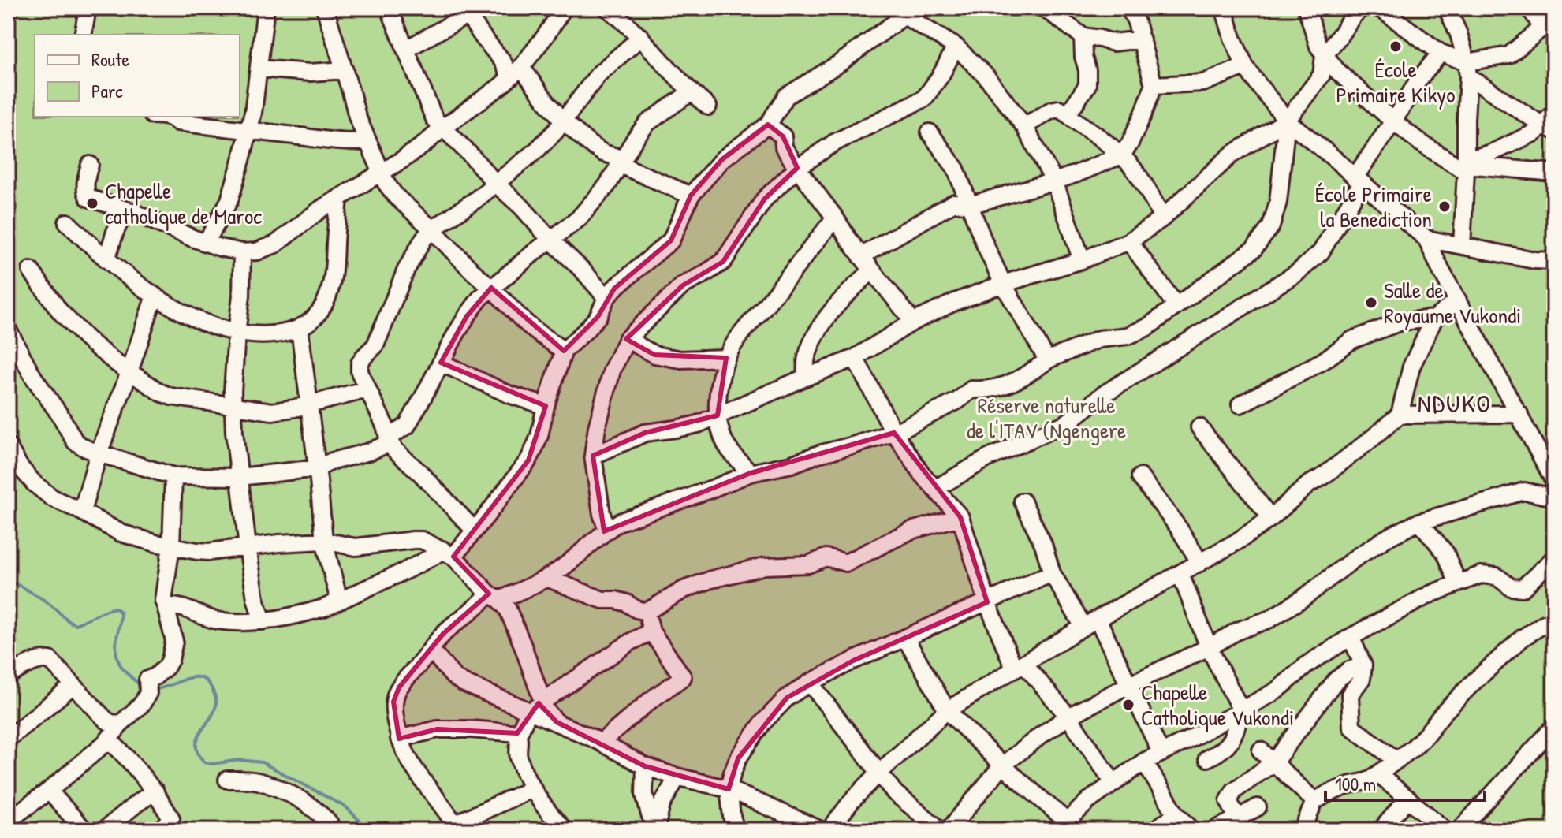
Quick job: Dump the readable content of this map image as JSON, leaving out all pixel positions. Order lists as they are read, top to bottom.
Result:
{
  "districts": ["NDUKO"],
  "parks": ["Réserve naturelle de l'ITAV (Ngengere"],
  "places": [
    "École Primaire Kikyo",
    "Chapelle catholique de Maroc",
    "École Primaire la Benediction",
    "Salle de Royaume Vukondi",
    "Chapelle Catholique Vukondi"
  ],
  "legend": ["Route", "Parc"],
  "scale_bar": "100 m"
}
